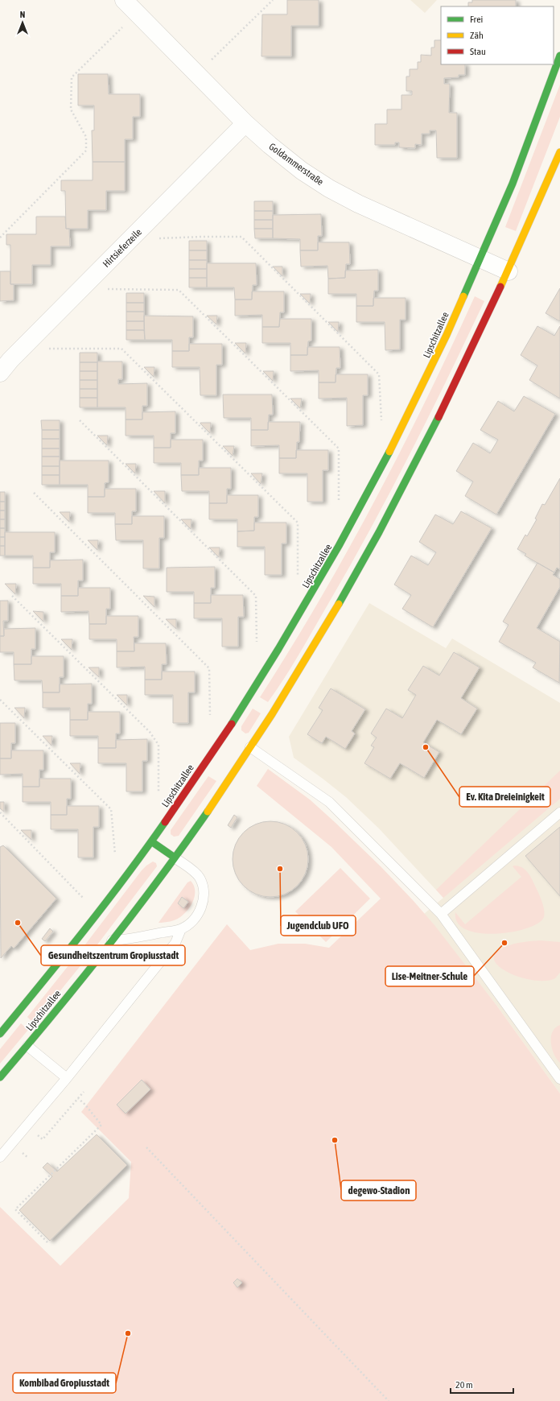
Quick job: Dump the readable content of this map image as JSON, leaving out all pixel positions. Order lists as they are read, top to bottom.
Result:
{
  "streets": {
    "street": ["Goldammerstraße", "Hirtsieferzeile", "Lipschitzallee"]
  },
  "crossings": [
    ["Goldammerstraße", "Hirtsieferzeile"],
    ["Goldammerstraße", "Lipschitzallee"]
  ],
  "places": [
    "Ev. Kita Dreieinigkeit",
    "Jugendclub UFO",
    "Gesundheitszentrum Gropiusstadt",
    "Lise-Meitner-Schule",
    "degewo-Stadion",
    "Kombibad Gropiusstadt"
  ],
  "legend": ["Frei", "Zäh", "Stau"],
  "scale_bar": "20 m",
  "north": "top"
}
